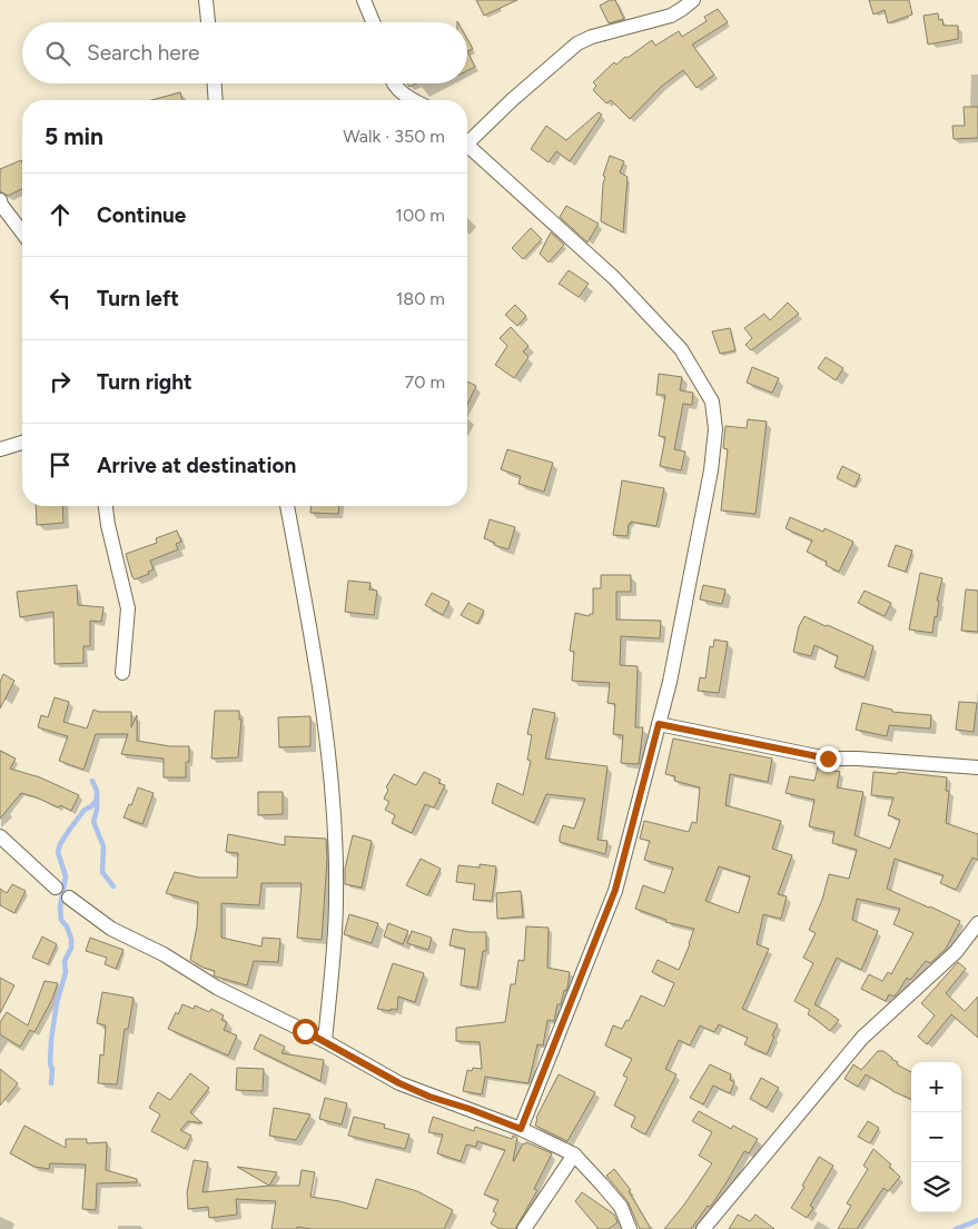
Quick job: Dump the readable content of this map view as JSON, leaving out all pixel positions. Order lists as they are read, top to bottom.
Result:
{
  "page": {
    "search": "Search here",
    "heading": ["5 min", "Walk · 350 m"],
    "list": [
      ["Continue", "100 m"],
      ["Turn left", "180 m"],
      ["Turn right", "70 m"],
      "Arrive at destination"
    ],
    "map_buttons": ["+", "−"]
  }
}
